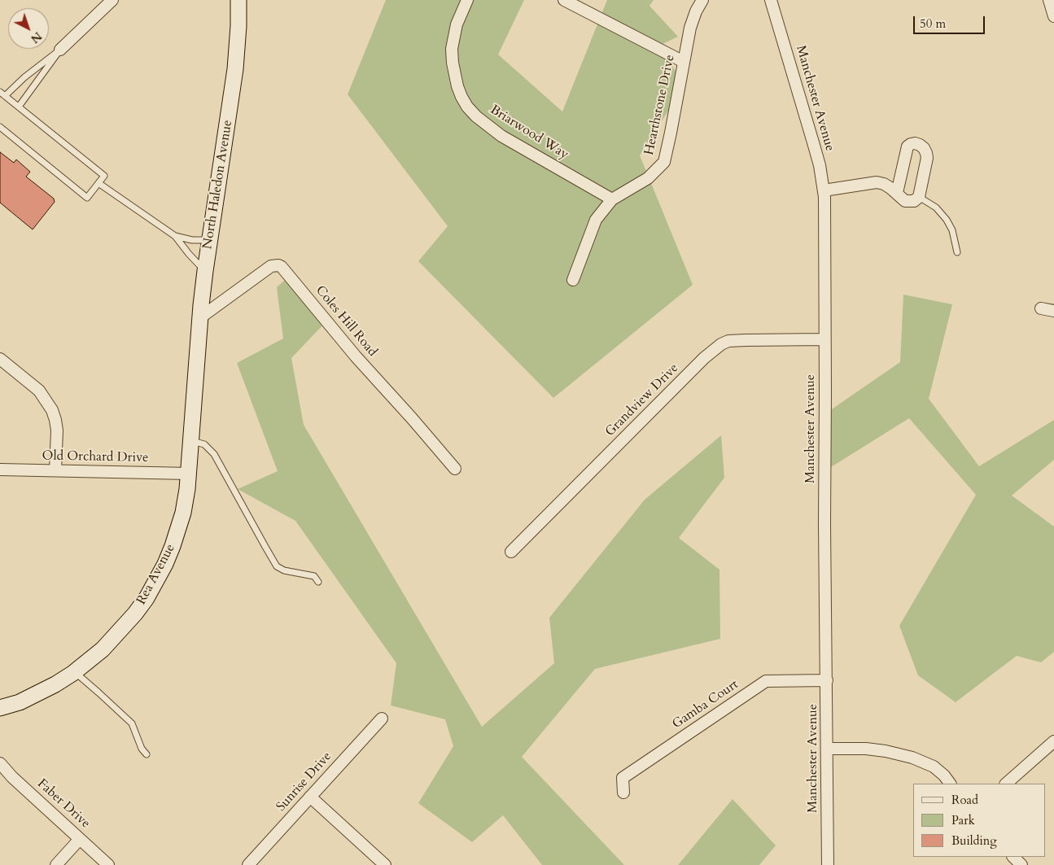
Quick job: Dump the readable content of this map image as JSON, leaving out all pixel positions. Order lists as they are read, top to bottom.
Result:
{
  "streets": {
    "street": [
      "Manchester Avenue",
      "Hearthstone Drive",
      "Briarwood Way",
      "North Haledon Avenue",
      "Coles Hill Road",
      "Grandview Drive",
      "Old Orchard Drive",
      "Rea Avenue",
      "Gamba Court",
      "Sunrise Drive",
      "Faber Drive"
    ]
  },
  "crossings": [
    ["Manchester Avenue", "Grandview Drive"],
    ["Manchester Avenue", "Gamba Court"],
    ["Hearthstone Drive", "Briarwood Way"],
    ["North Haledon Avenue", "Coles Hill Road"],
    ["North Haledon Avenue", "Rea Avenue"],
    ["Old Orchard Drive", "Rea Avenue"]
  ],
  "legend": ["Road", "Park", "Building"],
  "scale_bar": "50 m",
  "north": "bottom right"
}
